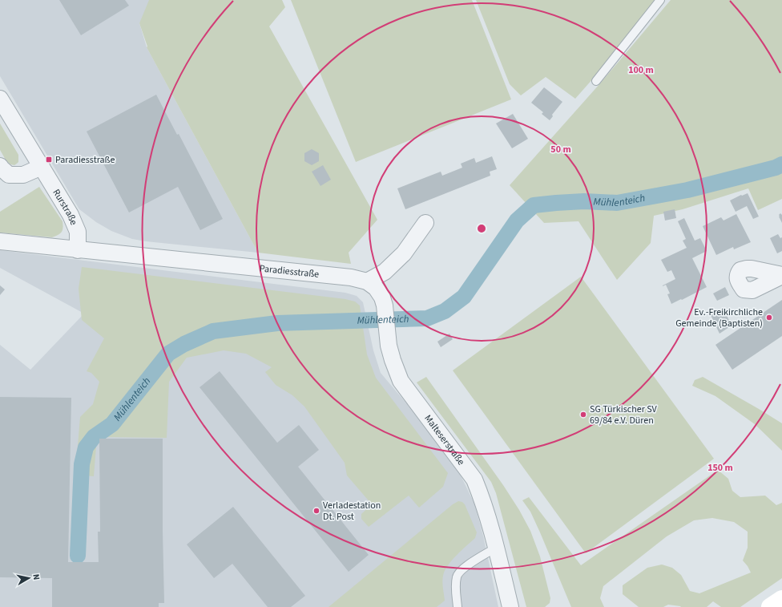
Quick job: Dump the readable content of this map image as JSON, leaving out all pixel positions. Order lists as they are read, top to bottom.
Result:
{
  "streets": {
    "street": ["Rurstraße", "Paradiesstraße", "Malteserstraße"]
  },
  "crossings": [
    ["Rurstraße", "Paradiesstraße"],
    ["Paradiesstraße", "Malteserstraße"]
  ],
  "water": ["Mühlenteich"],
  "places": {
    "transit": ["Paradiesstraße"],
    "other": ["Ev.-Freikirchliche Gemeinde (Baptisten)", "SG Türkischer SV 69/84 e.V. Düren", "Verladestation Dt. Post"]
  },
  "north": "right",
  "rings": ["100 m", "50 m", "150 m"]
}
